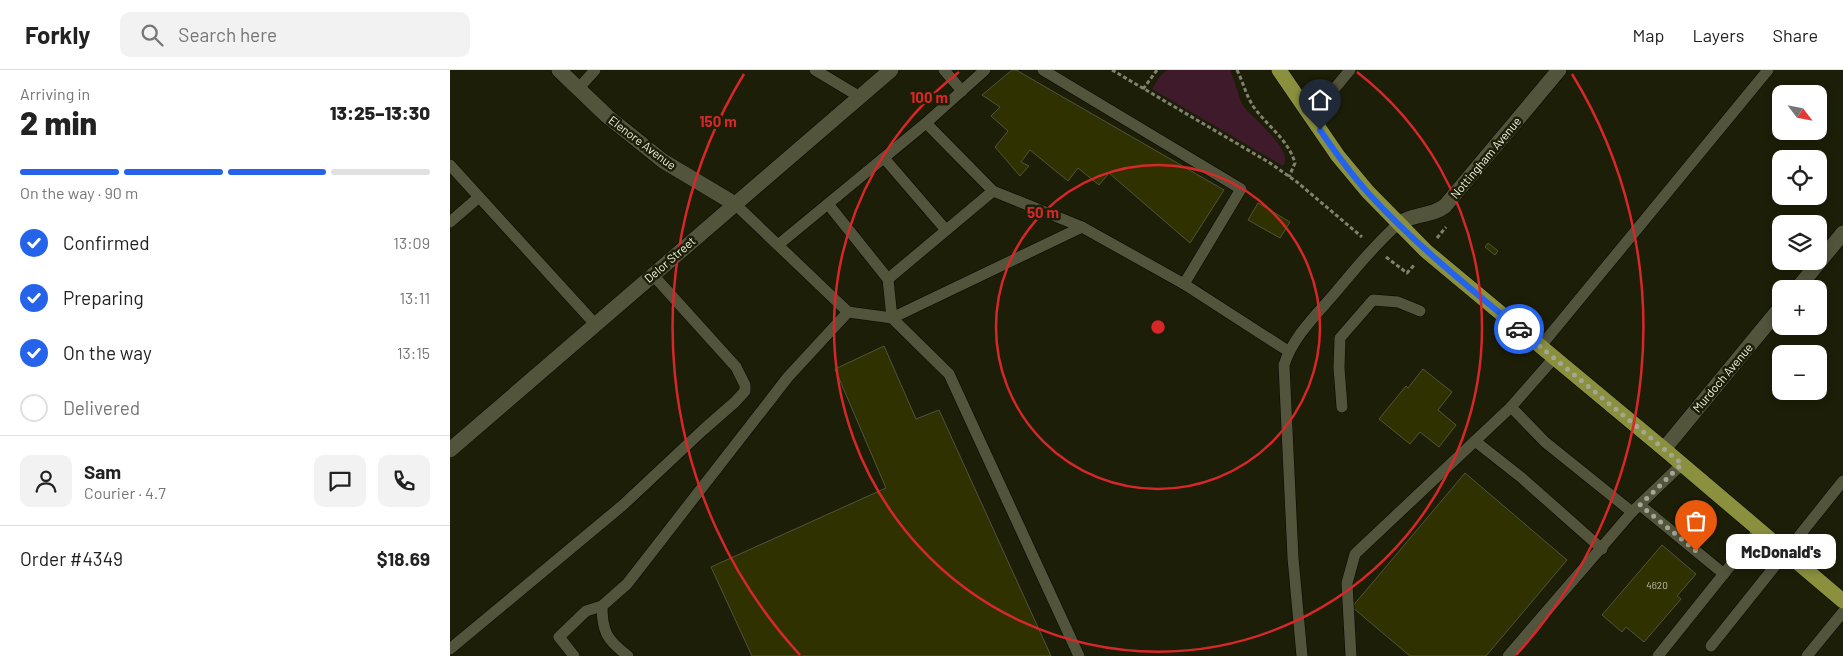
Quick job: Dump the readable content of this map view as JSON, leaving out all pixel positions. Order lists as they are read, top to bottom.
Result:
{
  "streets": {
    "street": [
      "Elenore Avenue",
      "Nottingham Avenue",
      "Delor Street",
      "Murdoch Avenue"
    ]
  },
  "crossings": [
    ["Elenore Avenue", "Delor Street"]
  ],
  "places": ["McDonald's"],
  "house_numbers": ["4620"],
  "north": "bottom right",
  "page": {
    "header": "Forkly",
    "search": "Search here",
    "nav": ["Map", "Layers", "Share"],
    "heading": ["2 min", "Arriving in", "13:25–13:30"],
    "panel": [
      "Sam",
      "Courier · 4.7",
      "Order #4349",
      "$18.69"
    ],
    "map_buttons": ["+", "−"],
    "bar": "On the way · 90 m",
    "list": [
      ["Confirmed", "13:09"],
      ["Preparing", "13:11"],
      ["On the way", "13:15"],
      "Delivered"
    ],
    "bubble": "McDonald's"
  },
  "rings": ["100 m", "150 m", "50 m"]
}
